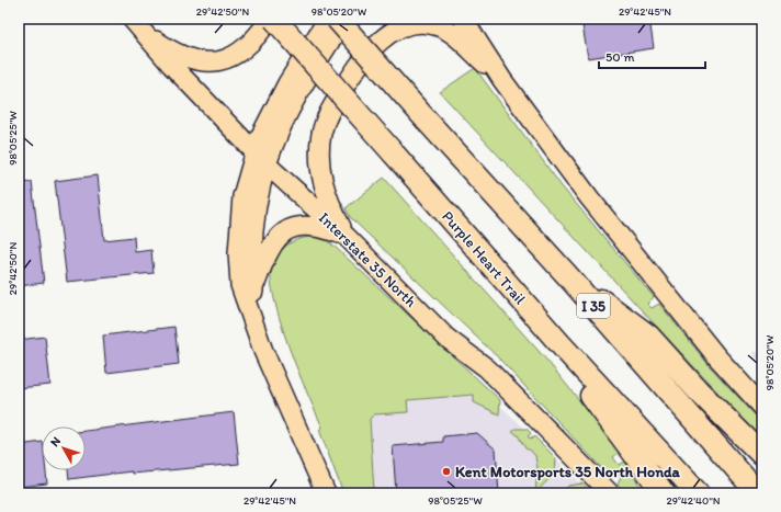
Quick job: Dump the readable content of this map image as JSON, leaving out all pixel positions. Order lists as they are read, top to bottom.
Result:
{
  "streets": {
    "highway": ["Purple Heart Trail", "I 35"],
    "main road": ["Interstate 35 North"]
  },
  "places": ["Kent Motorsports 35 North Honda"],
  "scale_bar": "50 m",
  "north": "top left",
  "coordinates": [
    "29°42'50\"N",
    "98°05'20\"W",
    "29°42'45\"N",
    "98°05'25\"W",
    "29°42'40\"N"
  ]
}
